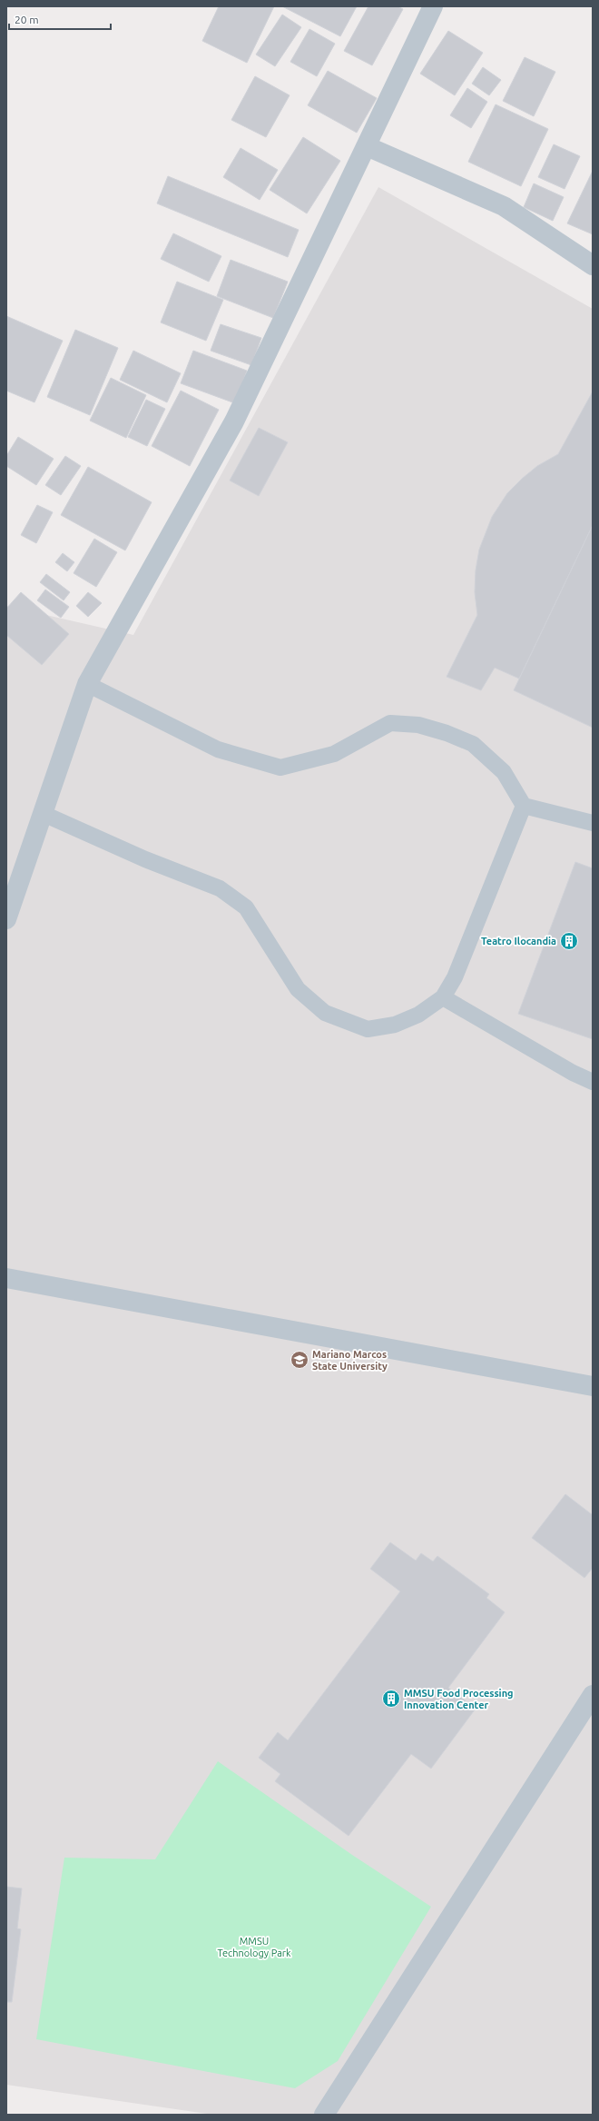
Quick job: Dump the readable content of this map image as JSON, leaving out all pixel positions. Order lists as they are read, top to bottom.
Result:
{
  "parks": ["MMSU Technology Park"],
  "places": {
    "building": ["Teatro Ilocandia", "MMSU Food Processing Innovation Center"],
    "school or university": ["Mariano Marcos State University"]
  },
  "scale_bar": "20 m"
}
